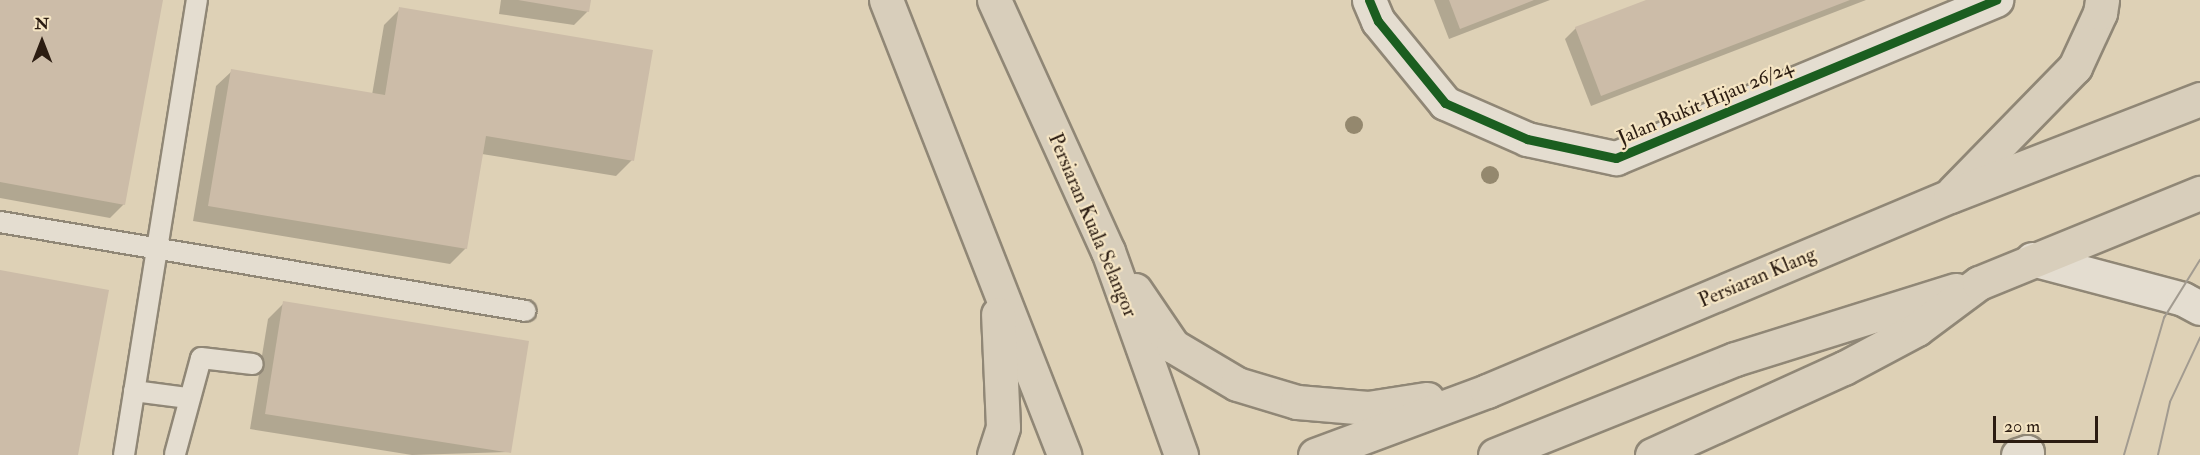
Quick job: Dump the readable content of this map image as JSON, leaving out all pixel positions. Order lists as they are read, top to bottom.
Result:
{
  "streets": {
    "main road": ["Persiaran Kuala Selangor", "Persiaran Klang"],
    "street": ["Jalan Bukit Hijau 26/24"]
  },
  "scale_bar": "20 m",
  "north": "top"
}
